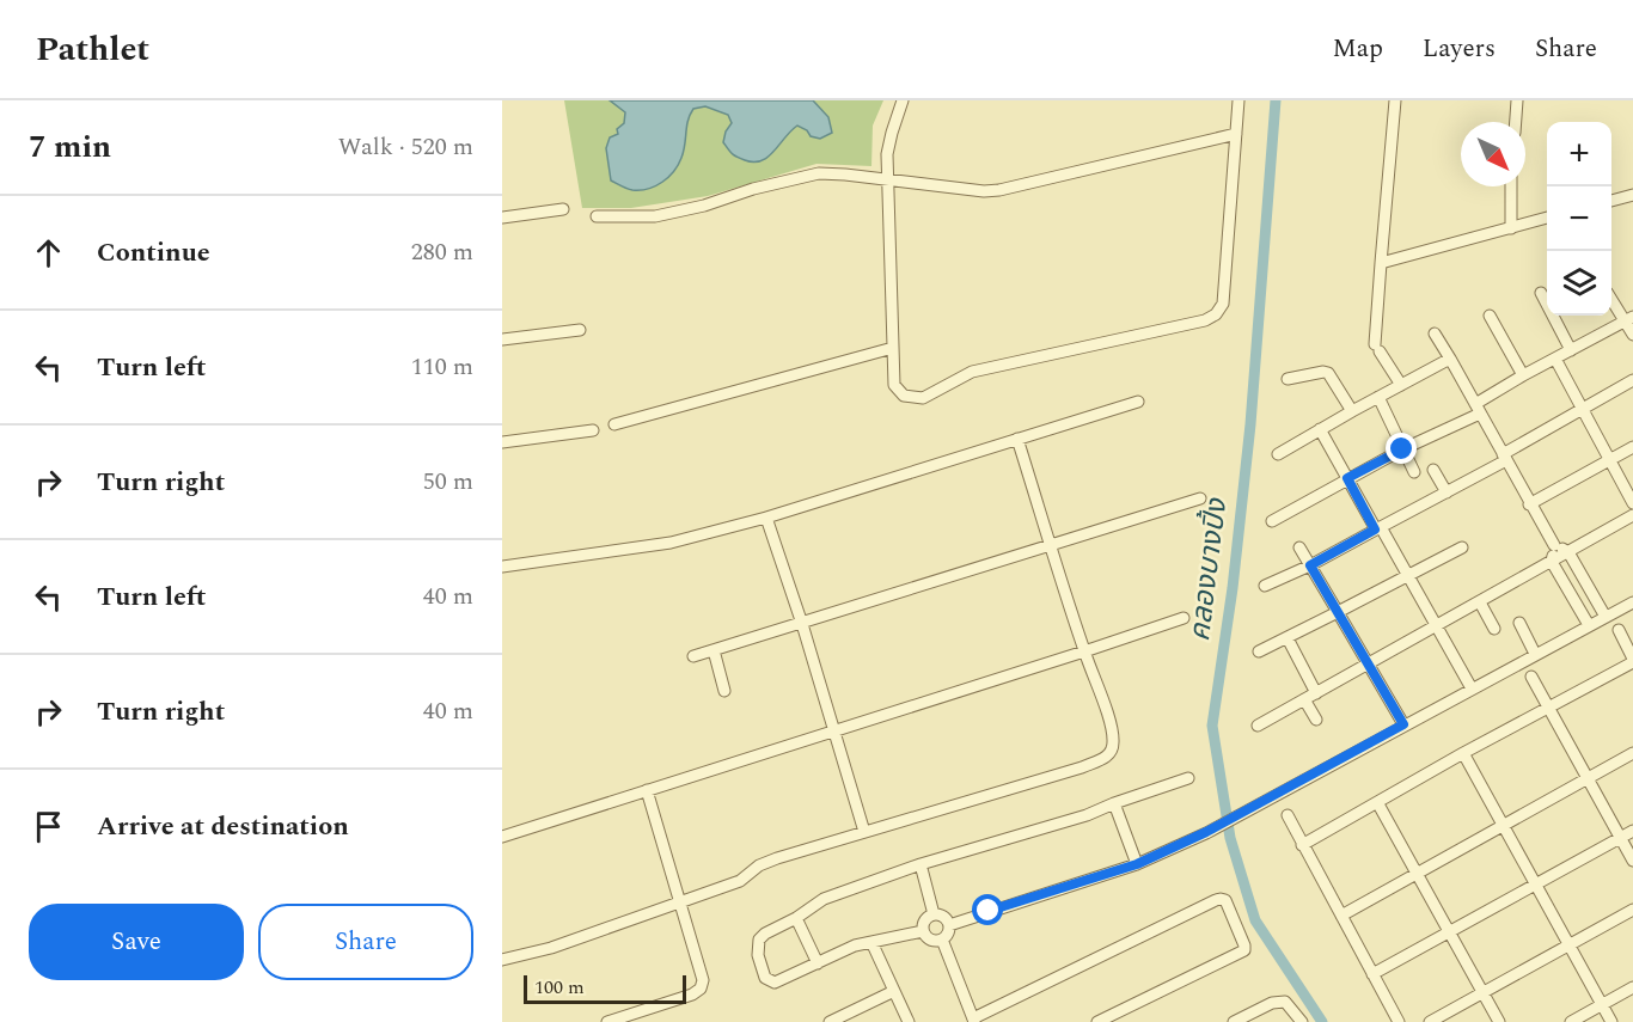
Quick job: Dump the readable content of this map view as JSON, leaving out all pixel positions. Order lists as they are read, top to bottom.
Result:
{
  "water": ["คลองบางปิ้ง"],
  "scale_bar": "100 m",
  "north": "bottom right",
  "page": {
    "header": "Pathlet",
    "nav": ["Map", "Layers", "Share"],
    "heading": ["7 min", "Walk · 520 m"],
    "map_buttons": ["+", "−"],
    "list": [
      ["Continue", "280 m"],
      ["Turn left", "110 m"],
      ["Turn right", "50 m"],
      ["Turn left", "40 m"],
      ["Turn right", "40 m"],
      "Arrive at destination"
    ],
    "buttons": ["Save", "Share"],
    "scale": "100 m"
  }
}
